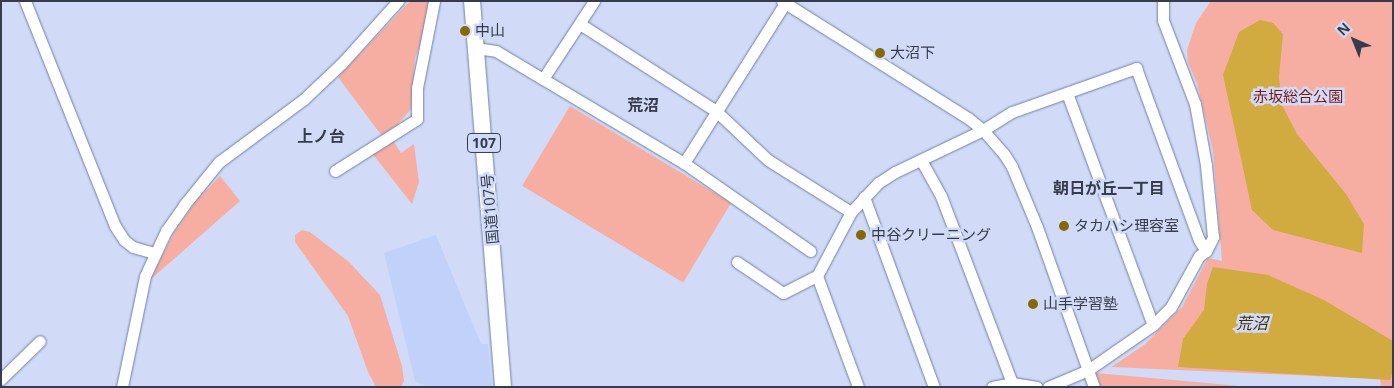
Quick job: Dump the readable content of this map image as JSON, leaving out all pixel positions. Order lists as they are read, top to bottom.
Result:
{
  "streets": {
    "highway": ["107", "国道107号"]
  },
  "districts": ["荒沼", "上ノ台", "朝日が丘一丁目"],
  "water": ["荒沼"],
  "parks": ["赤坂総合公園"],
  "places": [
    "中山",
    "大沼下",
    "タカハシ理容室",
    "中谷クリーニング",
    "山手学習塾"
  ],
  "north": "top left"
}
